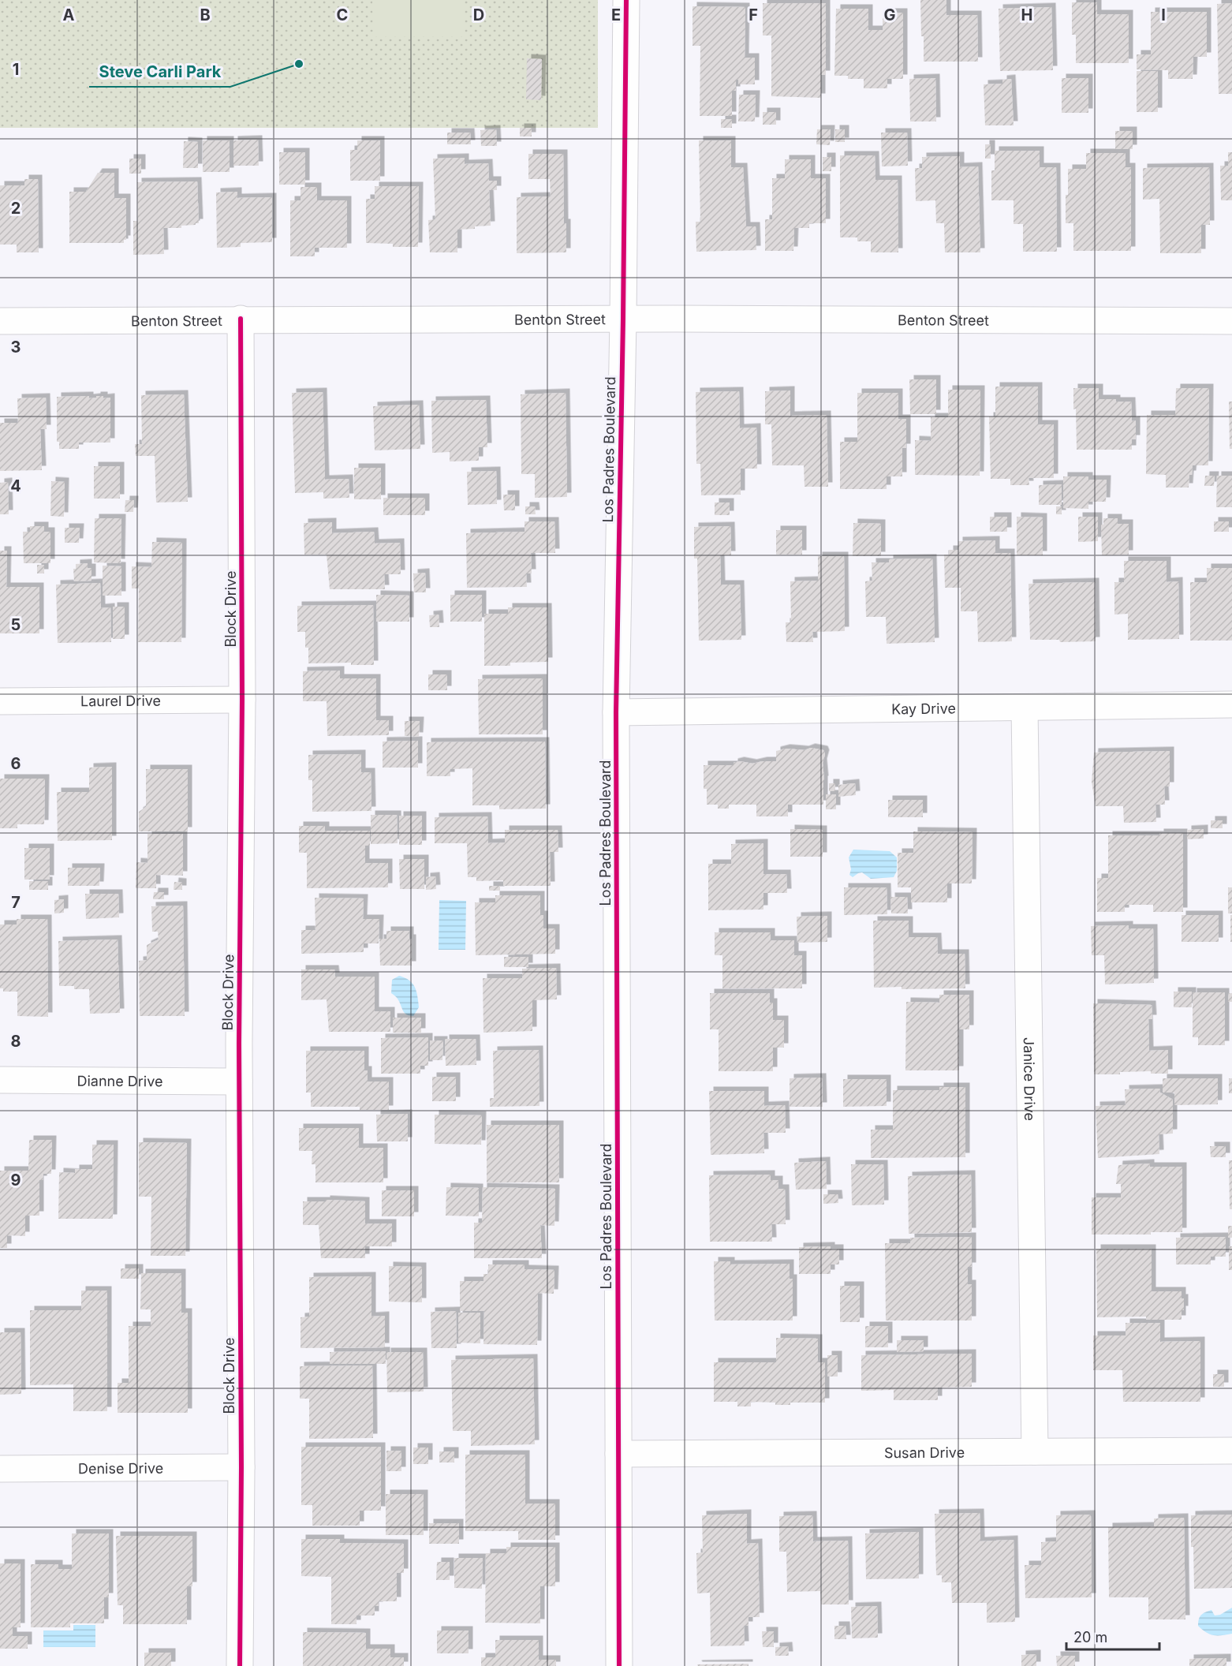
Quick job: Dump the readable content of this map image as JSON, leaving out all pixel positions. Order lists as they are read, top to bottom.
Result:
{
  "streets": {
    "street": [
      "Benton Street",
      "Los Padres Boulevard",
      "Block Drive",
      "Laurel Drive",
      "Kay Drive",
      "Janice Drive",
      "Dianne Drive",
      "Susan Drive",
      "Denise Drive"
    ]
  },
  "crossings": [
    ["Benton Street", "Los Padres Boulevard"],
    ["Benton Street", "Block Drive"],
    ["Los Padres Boulevard", "Kay Drive"],
    ["Los Padres Boulevard", "Susan Drive"],
    ["Block Drive", "Laurel Drive"],
    ["Block Drive", "Dianne Drive"],
    ["Block Drive", "Denise Drive"],
    ["Kay Drive", "Janice Drive"],
    ["Janice Drive", "Susan Drive"]
  ],
  "places": ["Steve Carli Park"],
  "scale_bar": "20 m",
  "grid": {
    "columns": [
      "A",
      "B",
      "C",
      "D",
      "E",
      "F",
      "G",
      "H",
      "I"
    ],
    "rows": [
      "1",
      "2",
      "3",
      "4",
      "5",
      "6",
      "7",
      "8",
      "9"
    ]
  }
}
